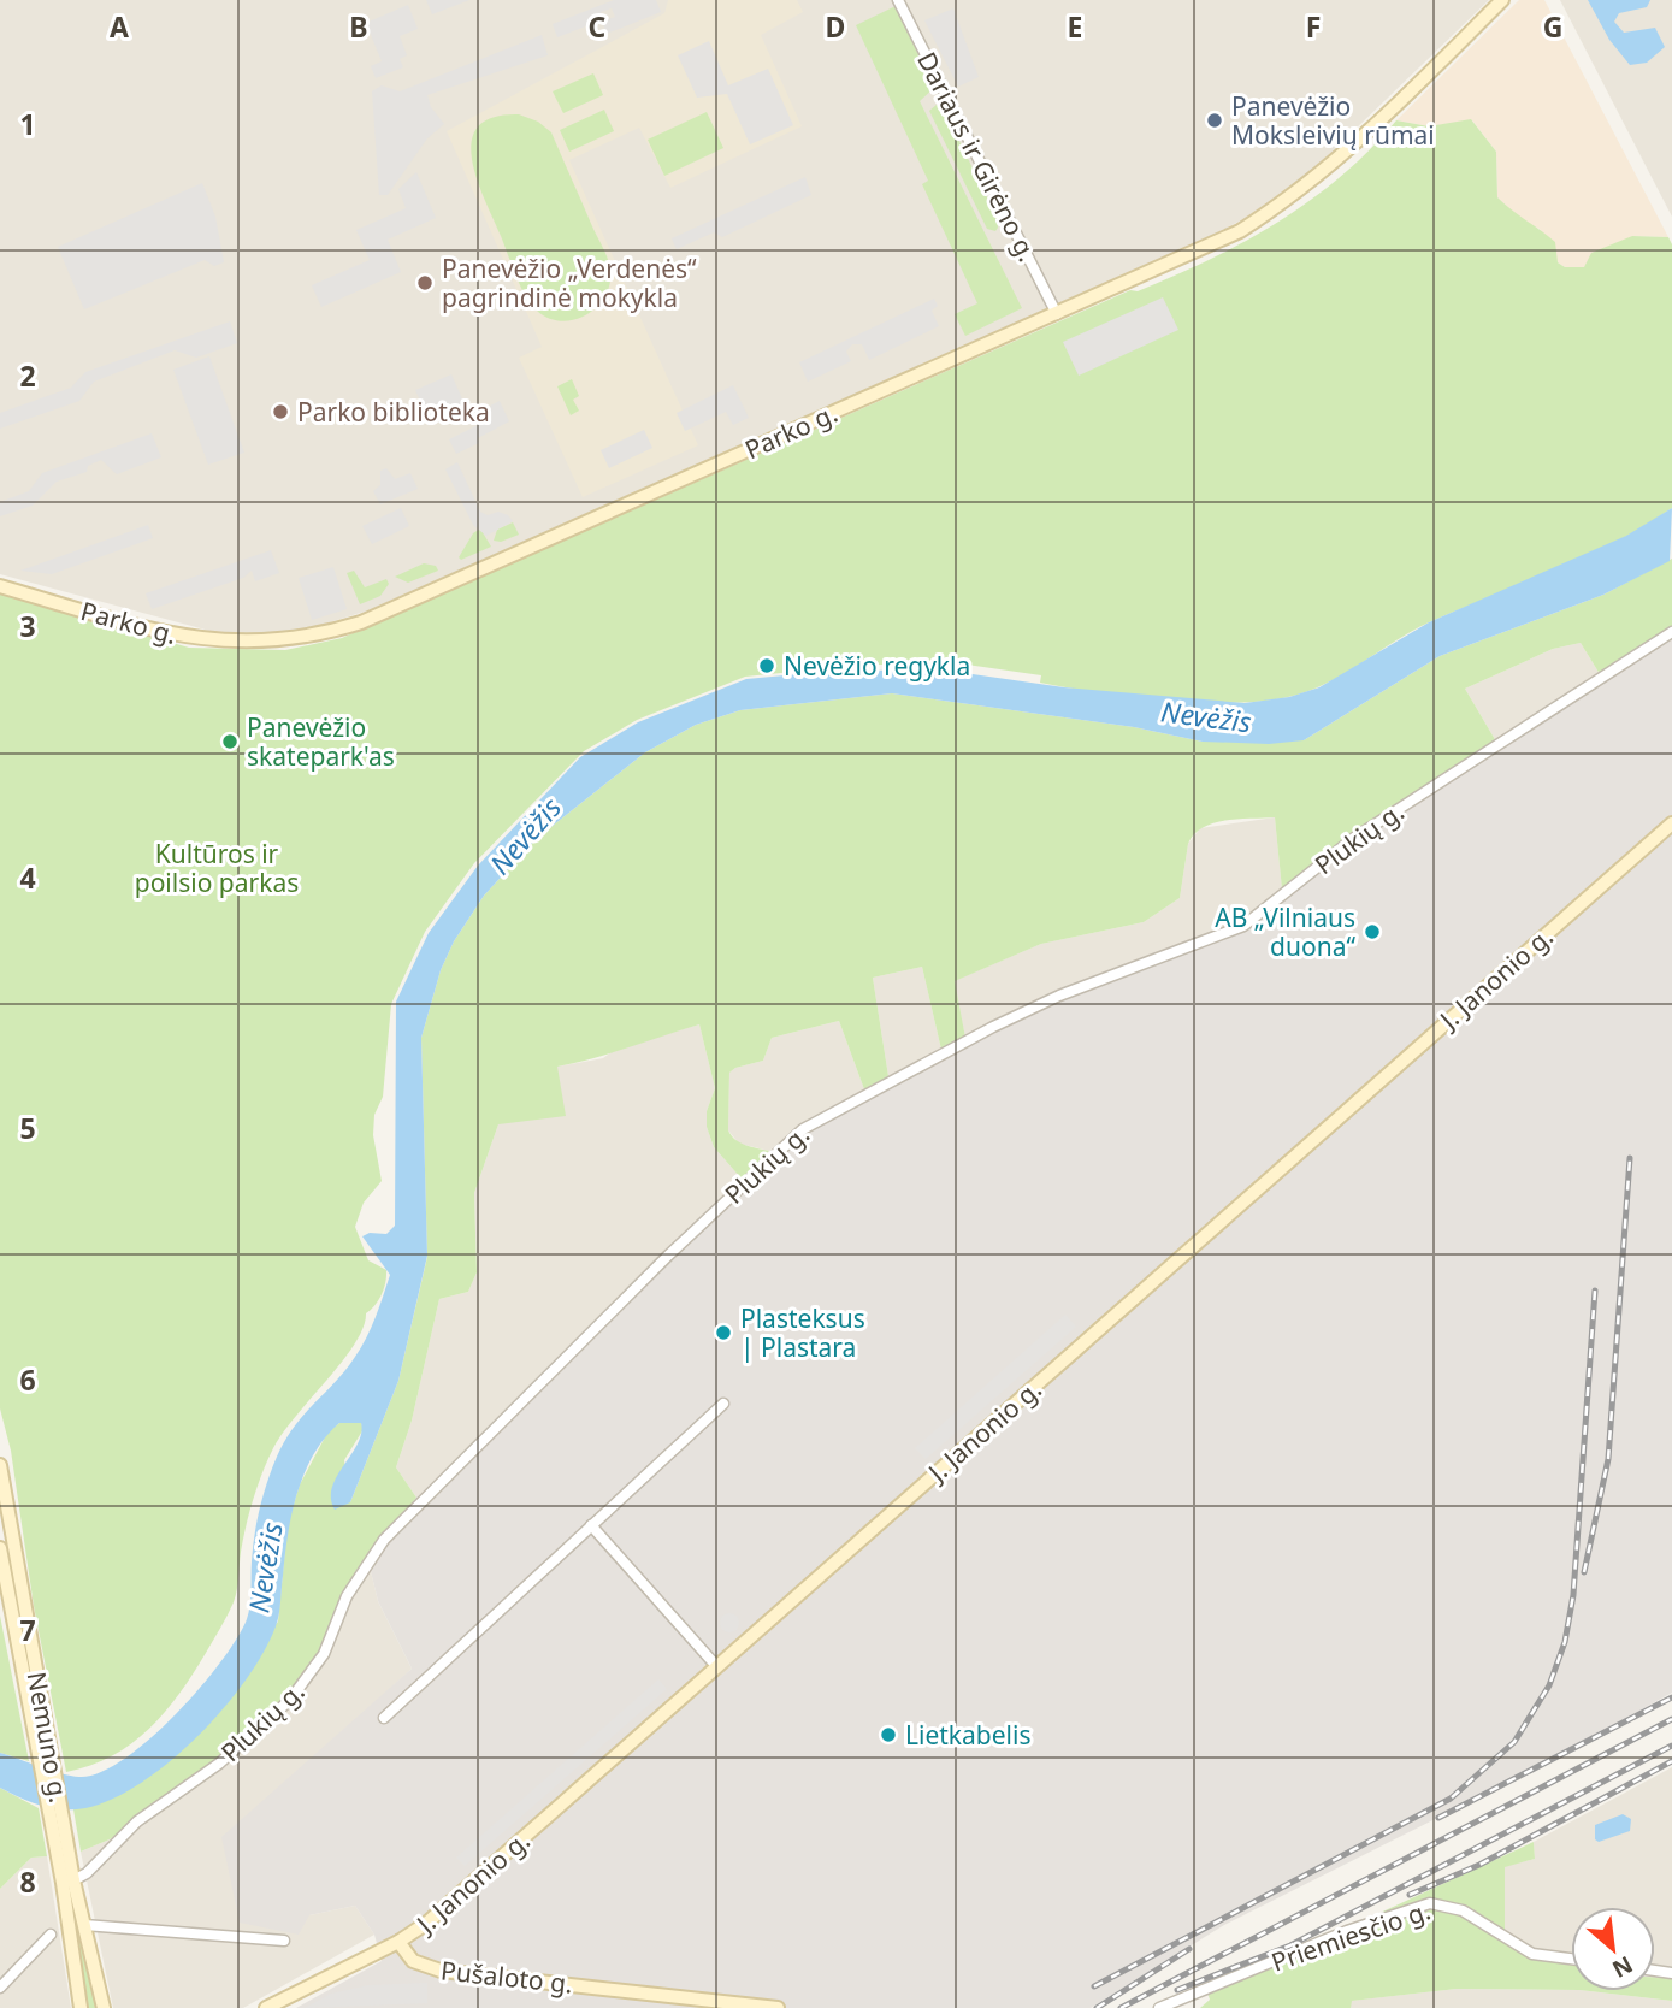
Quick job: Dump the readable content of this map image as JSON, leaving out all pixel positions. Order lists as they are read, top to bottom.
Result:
{
  "streets": {
    "main road": [
      "Parko g.",
      "J. Janonio g.",
      "Nemuno g.",
      "Pušaloto g."
    ],
    "street": ["Dariaus ir Girėno g.", "Plukių g.", "Priemiesčio g."]
  },
  "crossings": [
    ["Dariaus ir Girėno g.", "Parko g."],
    ["Plukių g.", "Nemuno g."],
    ["J. Janonio g.", "Pušaloto g."]
  ],
  "water": ["Nevėžis"],
  "parks": ["Kultūros ir poilsio parkas"],
  "places": [
    "Panevėžio Moksleivių rūmai",
    "Panevėžio „Verdenės“ pagrindinė mokykla",
    "Parko biblioteka",
    "Nevėžio regykla",
    "Panevėžio skatepark'as",
    "AB „Vilniaus duona“",
    "Plasteksus | Plastara",
    "Lietkabelis"
  ],
  "north": "bottom right",
  "grid": {
    "columns": [
      "A",
      "B",
      "C",
      "D",
      "E",
      "F",
      "G"
    ],
    "rows": [
      "1",
      "2",
      "3",
      "4",
      "5",
      "6",
      "7",
      "8"
    ]
  }
}
